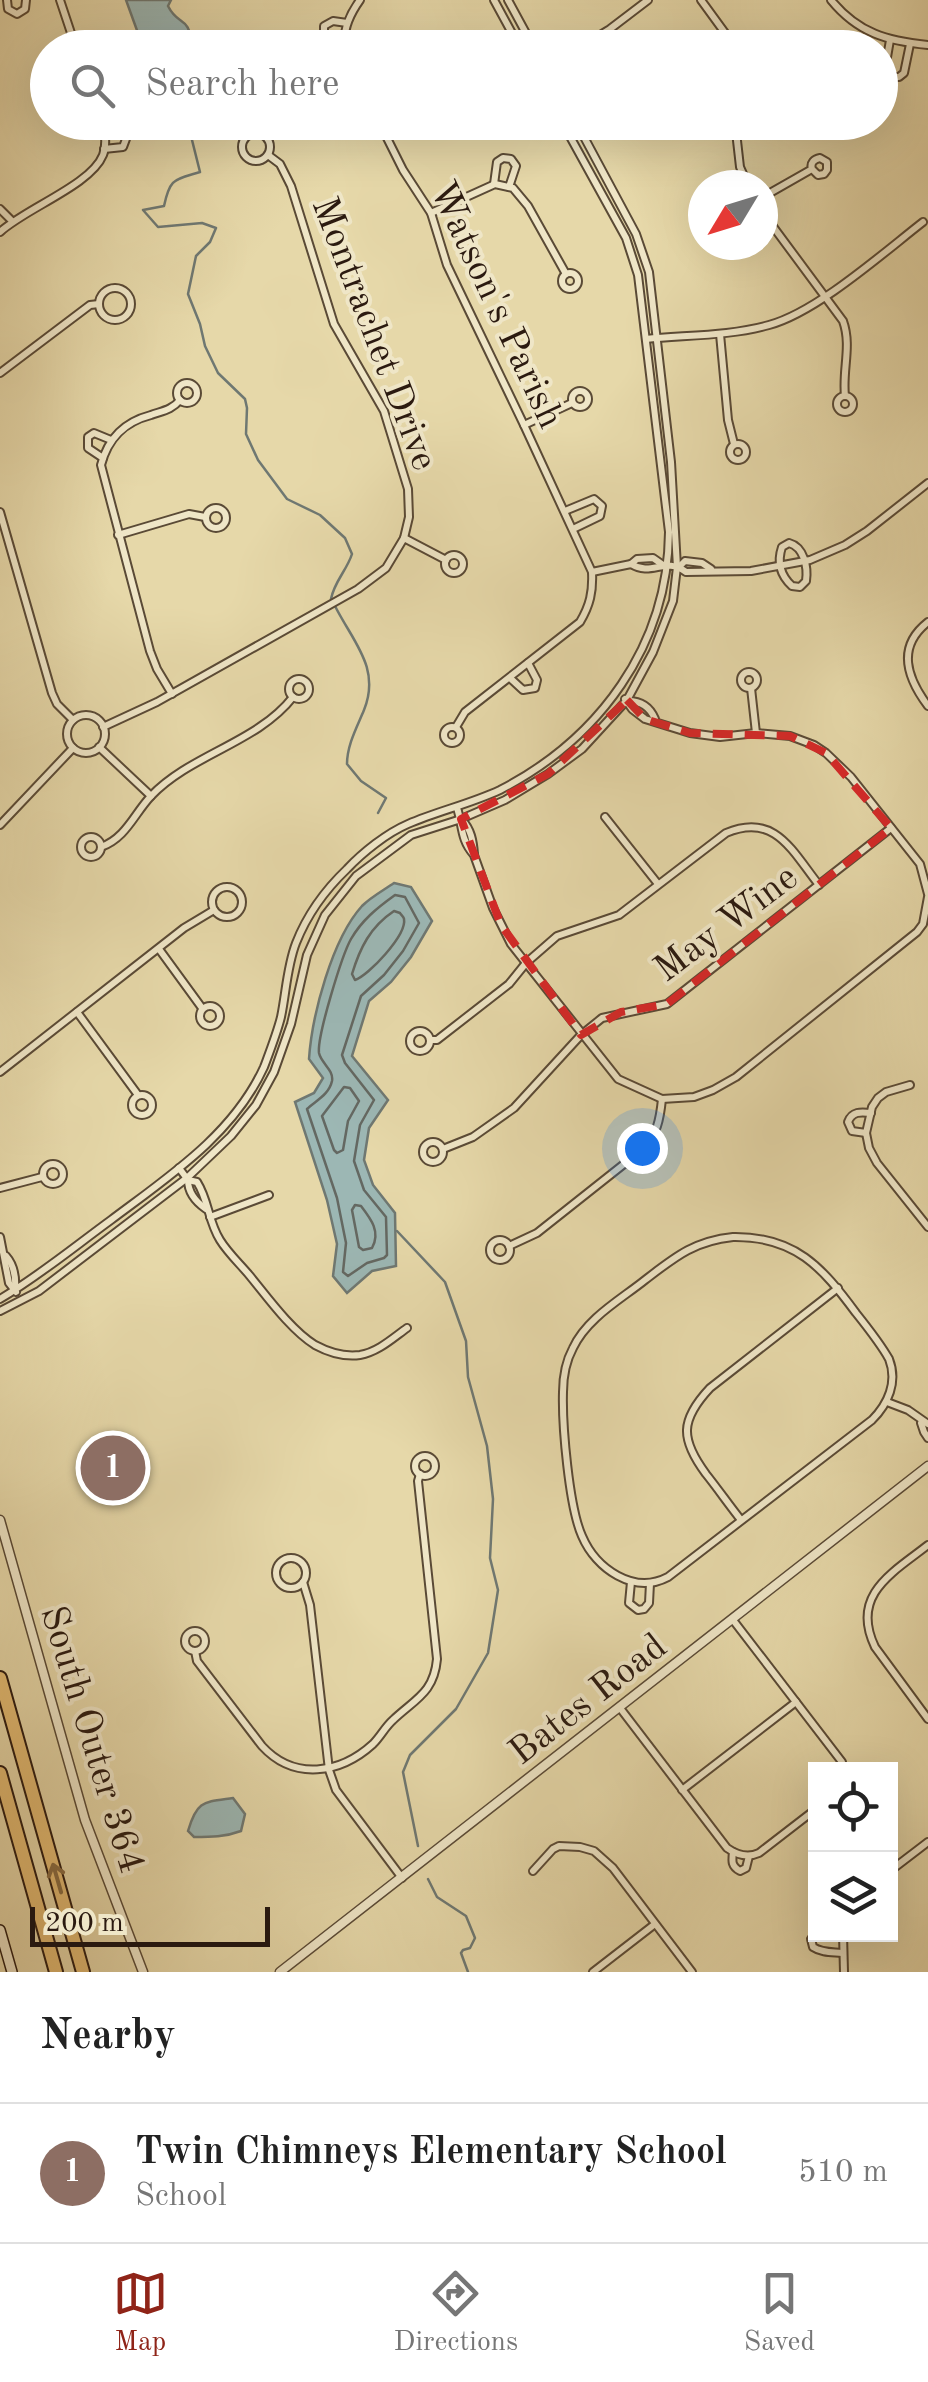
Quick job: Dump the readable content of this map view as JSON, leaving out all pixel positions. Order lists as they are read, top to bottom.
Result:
{
  "streets": {
    "street": [
      "Watson's Parish",
      "Montrachet Drive",
      "May Wine",
      "Bates Road",
      "South Outer 364"
    ]
  },
  "scale_bar": "200 m",
  "north": "bottom left",
  "page": {
    "search": "Search here",
    "pins": "1",
    "scale": "200 m",
    "heading": "Nearby",
    "list": [
      {
        "mark": "1",
        "name": "Twin Chimneys Elementary School",
        "note": "School",
        "value": "510 m"
      }
    ],
    "nav": ["Map", "Directions", "Saved"]
  }
}
